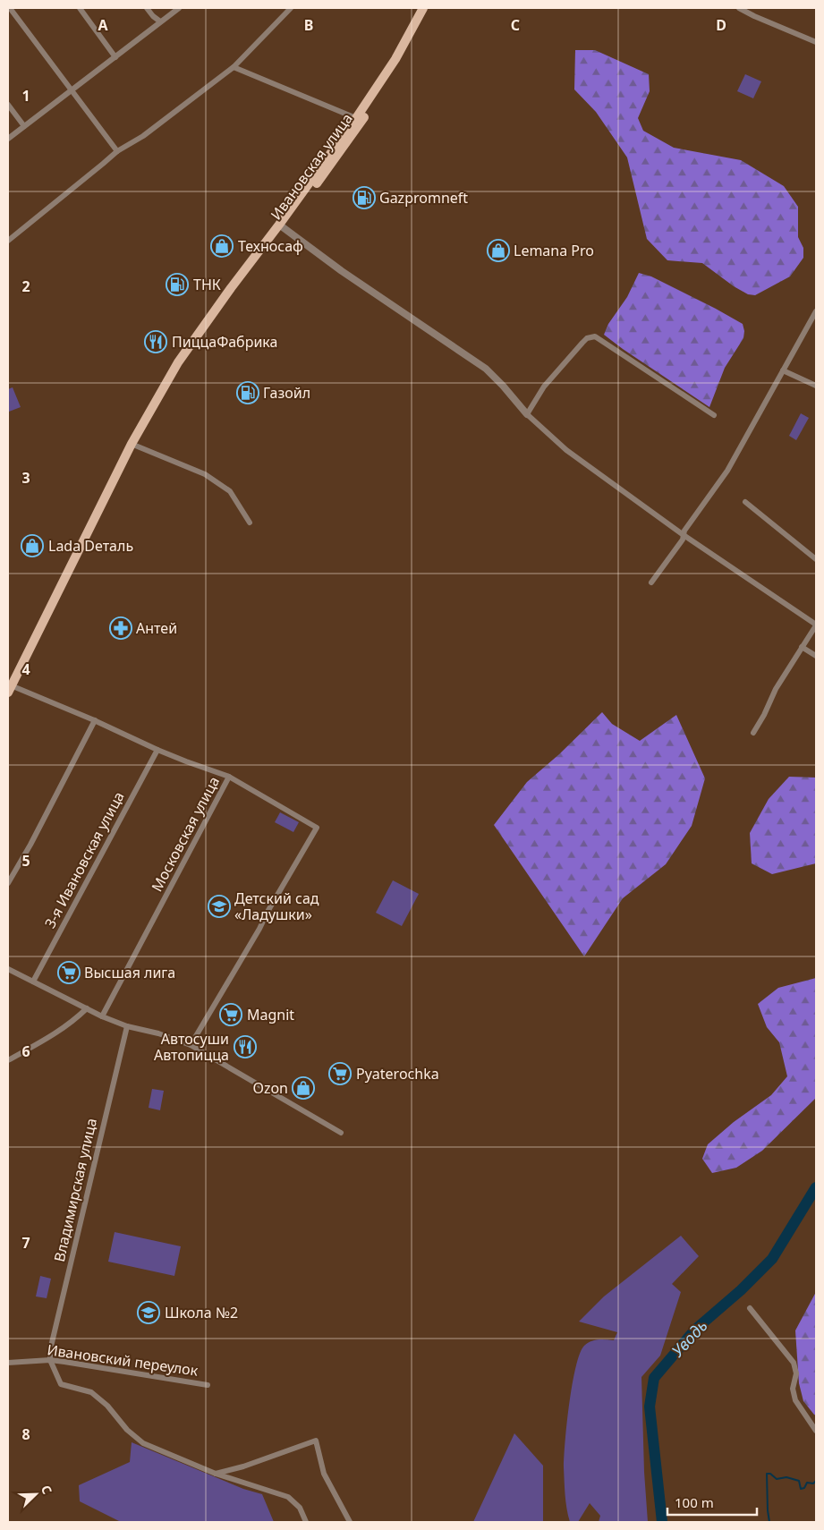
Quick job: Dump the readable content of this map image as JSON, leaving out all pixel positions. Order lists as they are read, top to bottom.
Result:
{
  "streets": {
    "main road": ["Ивановская улица"],
    "street": [
      "Московская улица",
      "3-я Ивановская улица",
      "Владимирская улица",
      "Ивановский переулок"
    ]
  },
  "crossings": [
    ["Ивановская улица", "Московская улица"],
    ["Московская улица", "3-я Ивановская улица"],
    ["Владимирская улица", "Ивановский переулок"]
  ],
  "water": ["Уводь"],
  "places": {
    "fuel station": ["Gazpromneft", "ТНК", "Газойл"],
    "shop": [
      "Техносаф",
      "Lemana Pro",
      "Lada Dеталь",
      "Ozon"
    ],
    "restaurant": ["ПиццаФабрика", "Автосуши Автопицца"],
    "pharmacy": ["Антей"],
    "school or university": ["Детский сад «Ладушки»", "Школа №2"],
    "supermarket": ["Высшая лига", "Magnit", "Pyaterochka"]
  },
  "scale_bar": "100 m",
  "north": "top right",
  "grid": {
    "columns": [
      "A",
      "B",
      "C",
      "D"
    ],
    "rows": [
      "1",
      "2",
      "3",
      "4",
      "5",
      "6",
      "7",
      "8"
    ]
  }
}
